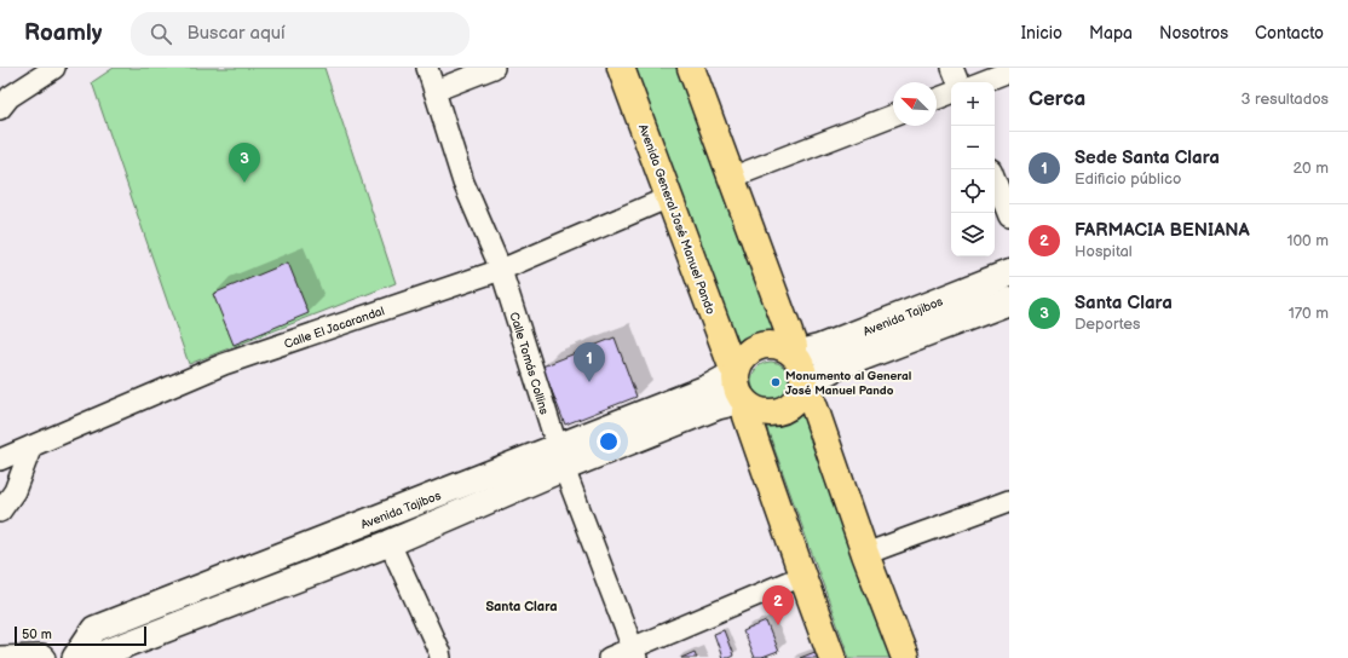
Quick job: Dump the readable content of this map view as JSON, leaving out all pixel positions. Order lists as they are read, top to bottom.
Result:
{
  "streets": {
    "main road": ["Avenida General José Manuel Pando", "Avenida Tajibos"],
    "street": ["Calle El Jacarandal", "Calle Tomás Collins"]
  },
  "crossings": [
    ["Avenida General José Manuel Pando", "Avenida Tajibos"],
    ["Avenida General José Manuel Pando", "Calle El Jacarandal"],
    ["Avenida Tajibos", "Calle Tomás Collins"],
    ["Calle El Jacarandal", "Calle Tomás Collins"]
  ],
  "districts": ["Santa Clara"],
  "places": ["Monumento al General José Manuel Pando"],
  "scale_bar": "50 m",
  "north": "top left",
  "page": {
    "header": "Roamly",
    "search": "Buscar aquí",
    "nav": [
      "Inicio",
      "Mapa",
      "Nosotros",
      "Contacto"
    ],
    "heading": ["Cerca", "3 resultados"],
    "map_buttons": ["+", "−"],
    "list": [
      {
        "mark": "1",
        "name": "Sede Santa Clara",
        "note": "Edificio público",
        "value": "20 m"
      },
      {
        "mark": "2",
        "name": "FARMACIA BENIANA",
        "note": "Hospital",
        "value": "100 m"
      },
      {
        "mark": "3",
        "name": "Santa Clara",
        "note": "Deportes",
        "value": "170 m"
      }
    ],
    "pins": ["3", "1", "2"],
    "scale": "50 m"
  }
}
